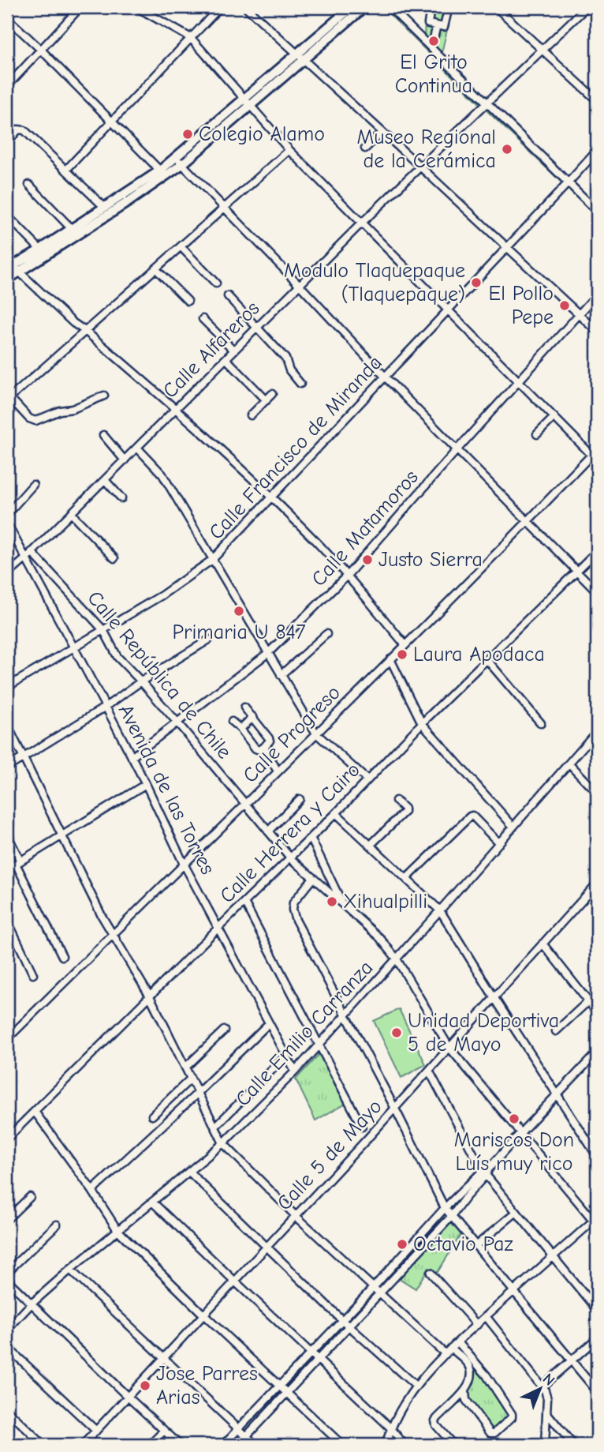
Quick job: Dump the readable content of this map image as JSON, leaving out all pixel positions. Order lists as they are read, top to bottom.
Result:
{
  "streets": {
    "street": [
      "Calle Alfareros",
      "Calle Francisco de Miranda",
      "Calle Matamoros",
      "Calle República de Chile",
      "Calle Progreso",
      "Avenida de las Torres",
      "Calle Herrera y Cairo",
      "Calle Emilio Carranza",
      "Calle 5 de Mayo"
    ]
  },
  "crossings": [
    ["Calle Alfareros", "Calle República de Chile"],
    ["Calle Alfareros", "Avenida de las Torres"],
    ["Calle Francisco de Miranda", "Calle República de Chile"],
    ["Calle Francisco de Miranda", "Avenida de las Torres"],
    ["Calle Matamoros", "Calle República de Chile"],
    ["Calle Matamoros", "Avenida de las Torres"],
    ["Calle República de Chile", "Calle Progreso"],
    ["Calle República de Chile", "Calle Herrera y Cairo"],
    ["Calle República de Chile", "Calle Emilio Carranza"],
    ["Calle República de Chile", "Calle 5 de Mayo"],
    ["Calle Progreso", "Avenida de las Torres"],
    ["Avenida de las Torres", "Calle Herrera y Cairo"],
    ["Avenida de las Torres", "Calle Emilio Carranza"]
  ],
  "places": [
    "El Grito Continua",
    "Colegio Alamo",
    "Museo Regional de la Cerámica",
    "Modulo Tlaquepaque (Tlaquepaque)",
    "El Pollo Pepe",
    "Justo Sierra",
    "Primaria U 847",
    "Laura Apodaca",
    "Xihualpilli",
    "Unidad Deportiva 5 de Mayo",
    "Mariscos Don Luís muy rico",
    "Octavio Paz",
    "Jose Parres Arias"
  ],
  "north": "top right"
}
